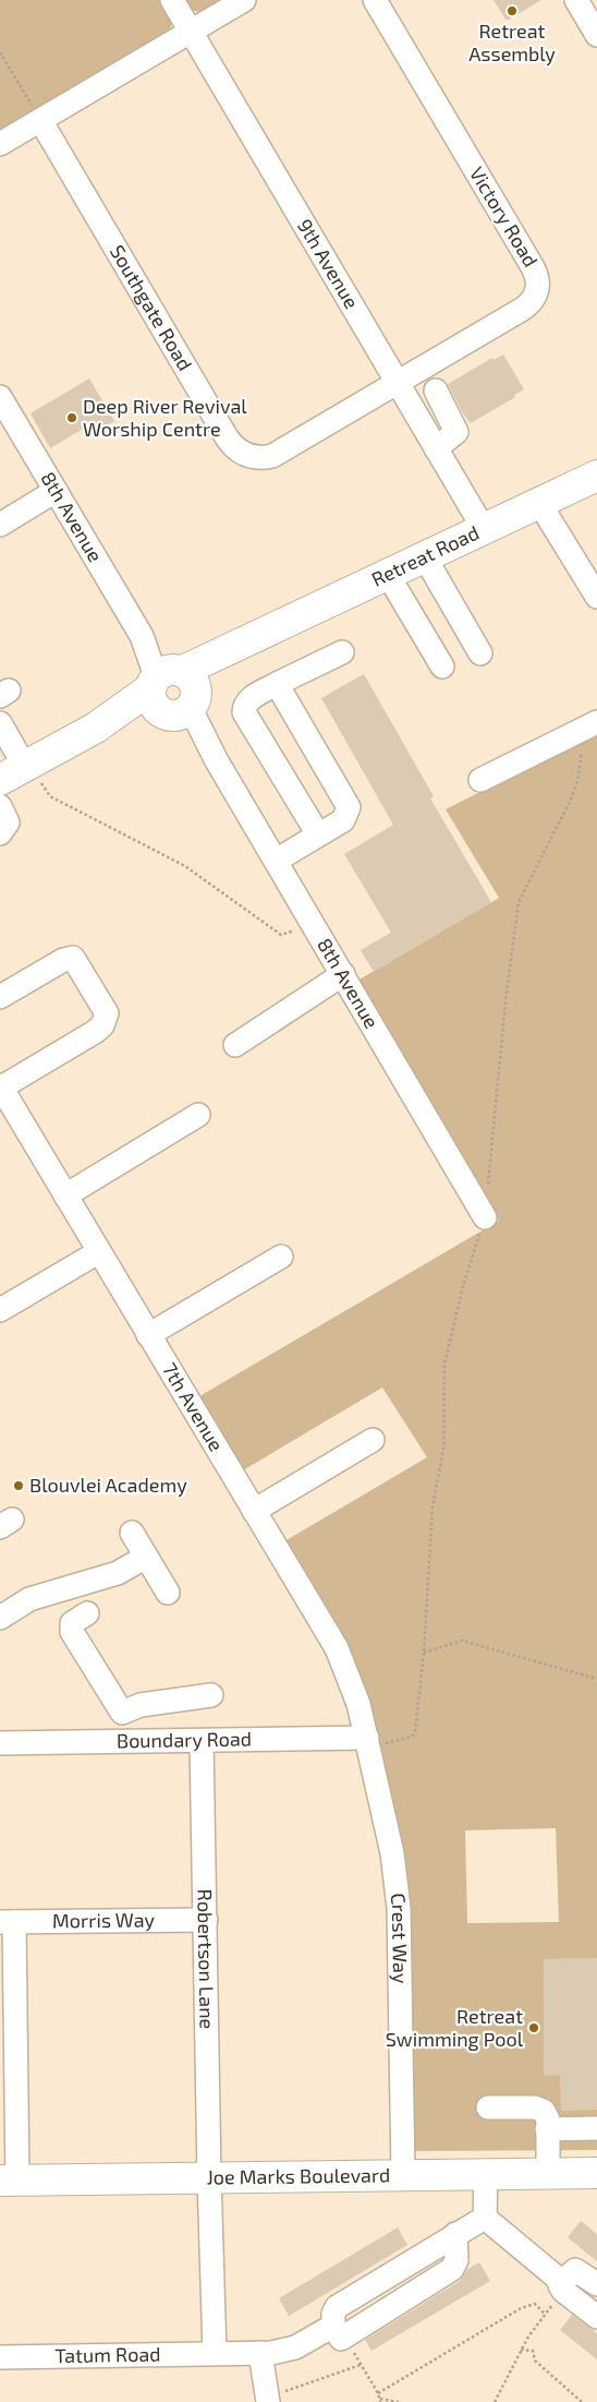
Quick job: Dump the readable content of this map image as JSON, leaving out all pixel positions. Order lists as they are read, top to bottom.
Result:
{
  "streets": {
    "main road": ["Retreat Road", "Joe Marks Boulevard"],
    "street": [
      "Victory Road",
      "9th Avenue",
      "Southgate Road",
      "8th Avenue",
      "7th Avenue",
      "Boundary Road",
      "Morris Way",
      "Crest Way",
      "Robertson Lane",
      "Tatum Road"
    ]
  },
  "crossings": [
    ["Victory Road", "9th Avenue"],
    ["Victory Road", "Southgate Road"],
    ["9th Avenue", "Southgate Road"],
    ["9th Avenue", "Retreat Road"],
    ["8th Avenue", "Retreat Road"],
    ["7th Avenue", "Boundary Road"],
    ["7th Avenue", "Crest Way"],
    ["Boundary Road", "Crest Way"],
    ["Boundary Road", "Robertson Lane"],
    ["Morris Way", "Robertson Lane"],
    ["Crest Way", "Joe Marks Boulevard"],
    ["Robertson Lane", "Joe Marks Boulevard"]
  ],
  "places": [
    "Retreat Assembly",
    "Deep River Revival Worship Centre",
    "Blouvlei Academy",
    "Retreat Swimming Pool"
  ]
}
